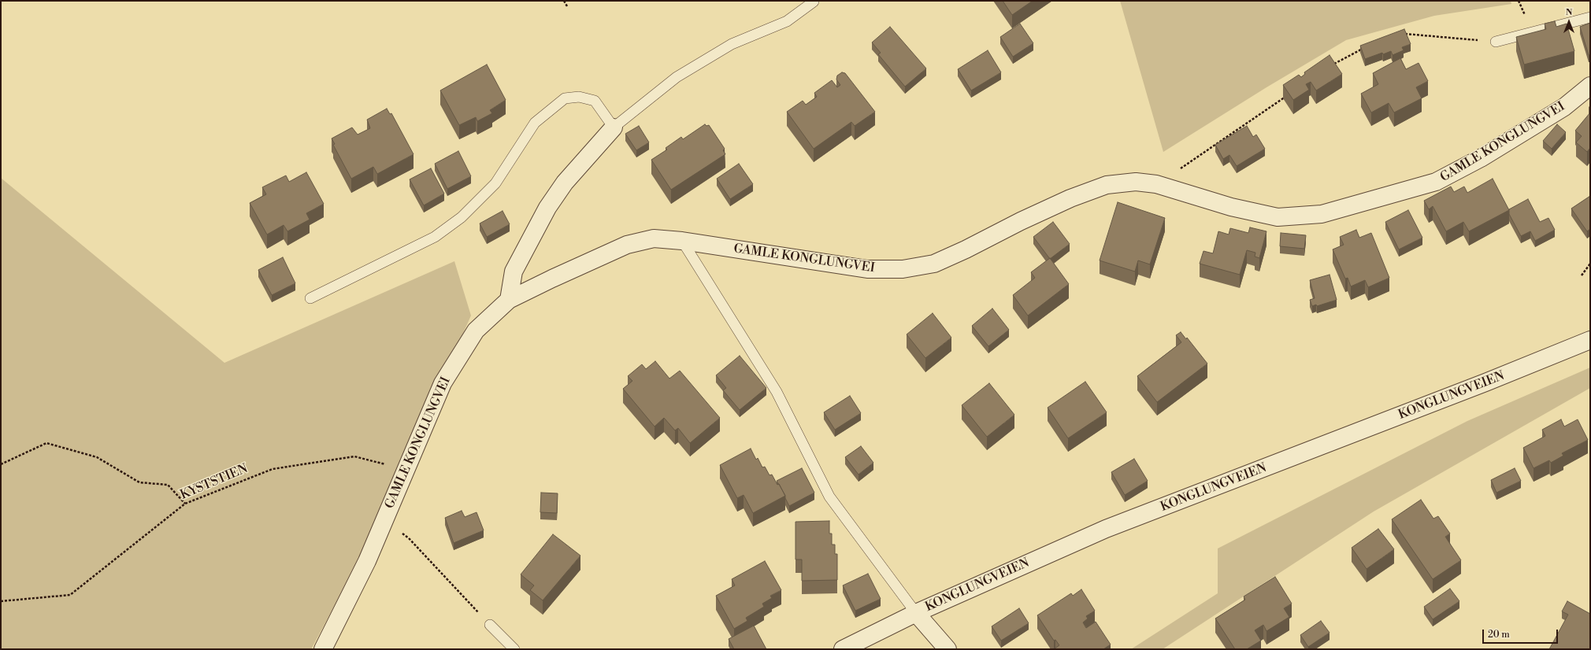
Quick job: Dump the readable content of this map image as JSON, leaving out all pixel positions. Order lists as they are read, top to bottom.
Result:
{
  "streets": {
    "street": ["GAMLE KONGLUNGVEI", "KONGLUNGVEIEN"],
    "path": ["KYSTSTIEN"]
  },
  "crossings": [
    ["GAMLE KONGLUNGVEI", "KYSTSTIEN"]
  ],
  "scale_bar": "20 m",
  "north": "top"
}
